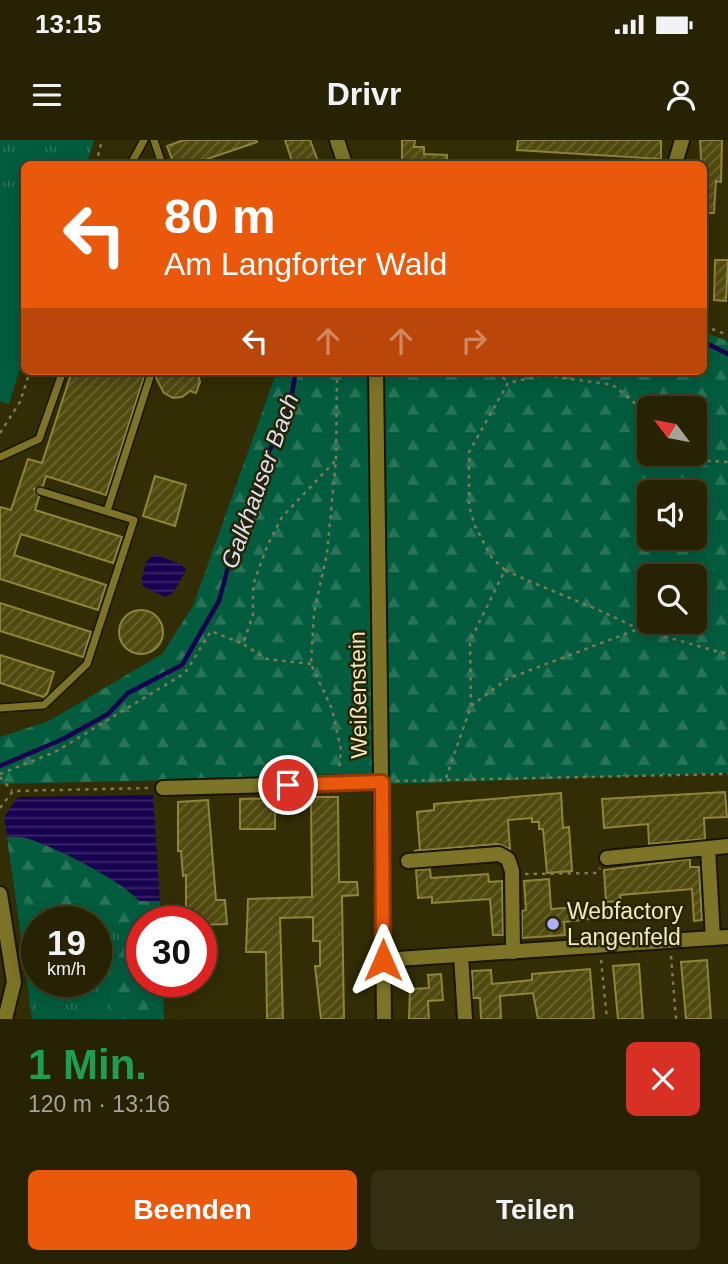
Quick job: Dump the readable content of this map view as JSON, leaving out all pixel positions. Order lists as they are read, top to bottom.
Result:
{
  "streets": {
    "street": ["Weißenstein"]
  },
  "water": ["Galkhauser Bach"],
  "places": ["Webfactory Langenfeld"],
  "north": "top left",
  "page": {
    "status": "13:15",
    "header": "Drivr",
    "turn": ["80 m", "Am Langforter Wald"],
    "speed": "19 km/h",
    "limit": "30",
    "heading": ["1 Min.", "120 m · 13:16"],
    "buttons": ["Beenden", "Teilen"]
  }
}
